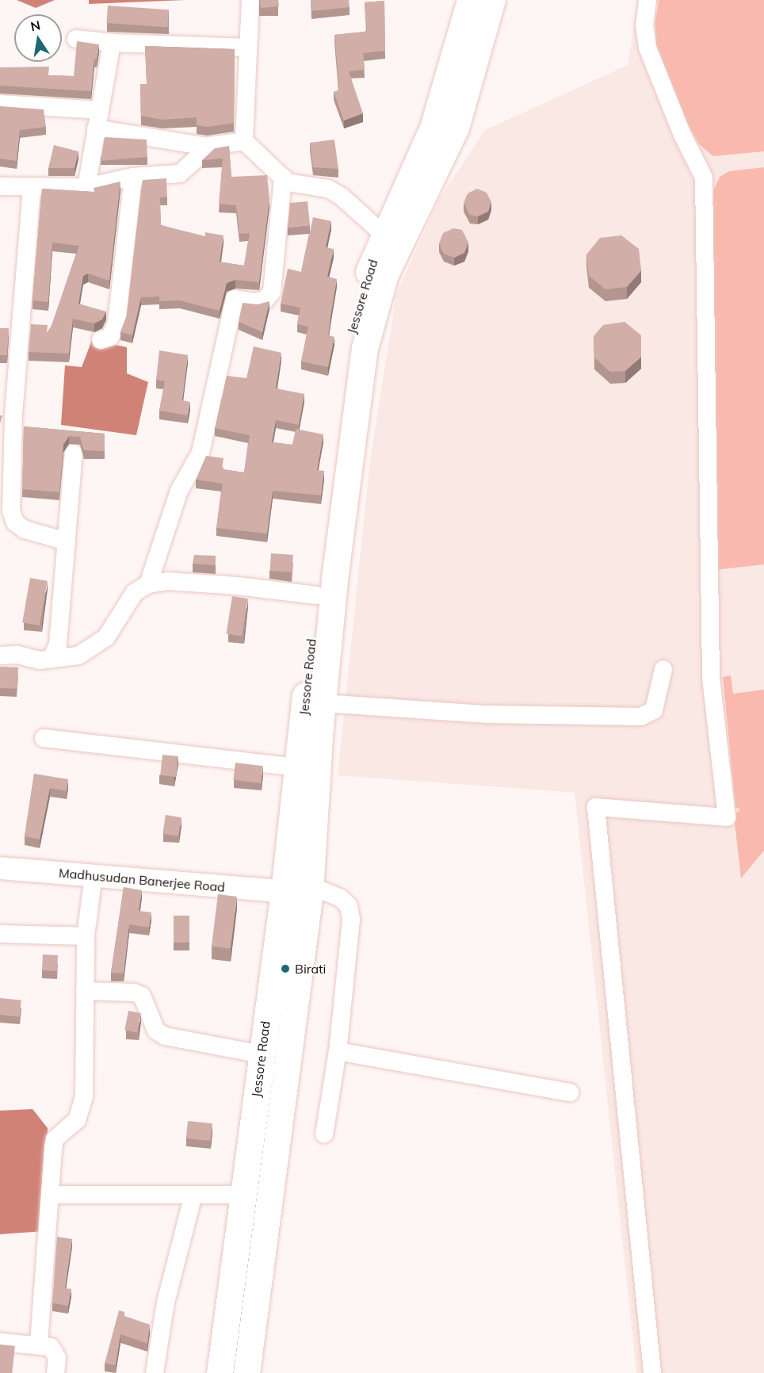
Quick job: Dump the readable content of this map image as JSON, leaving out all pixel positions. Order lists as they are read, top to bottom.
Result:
{
  "streets": {
    "highway": ["Jessore Road"],
    "main road": ["Madhusudan Banerjee Road"]
  },
  "crossings": [
    ["Jessore Road", "Madhusudan Banerjee Road"]
  ],
  "places": ["Birati"],
  "north": "top"
}
